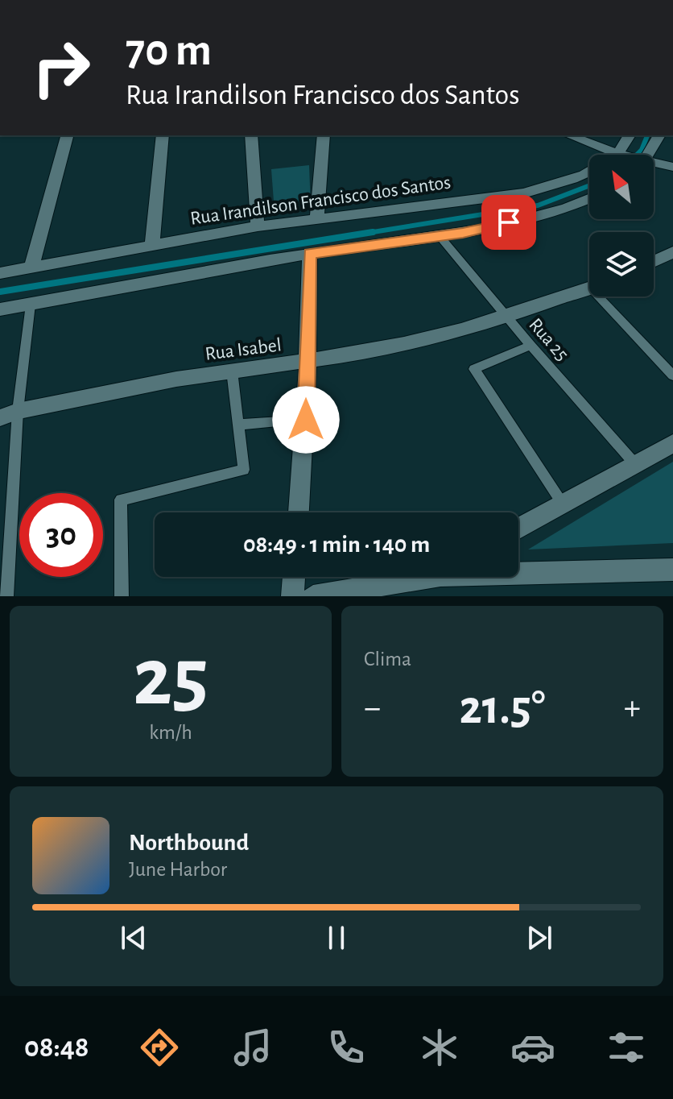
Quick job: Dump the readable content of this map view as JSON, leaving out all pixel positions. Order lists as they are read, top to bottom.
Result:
{
  "streets": {
    "street": ["Rua Irandilson Francisco dos Santos", "Rua Isabel"],
    "lane": ["Rua 25"]
  },
  "crossings": [
    ["Rua 25", "Rua Isabel"]
  ],
  "north": "top left",
  "page": {
    "turn": ["70 m", "Rua Irandilson Francisco dos Santos"],
    "limit": "30",
    "trip": "08:49 · 1 min · 140 m",
    "tile": [
      ["25", "km/h"],
      "Clima"
    ],
    "heat": ["−", "21.5°", "+"],
    "song": ["Northbound", "June Harbor"],
    "tabs": "08:48"
  }
}
